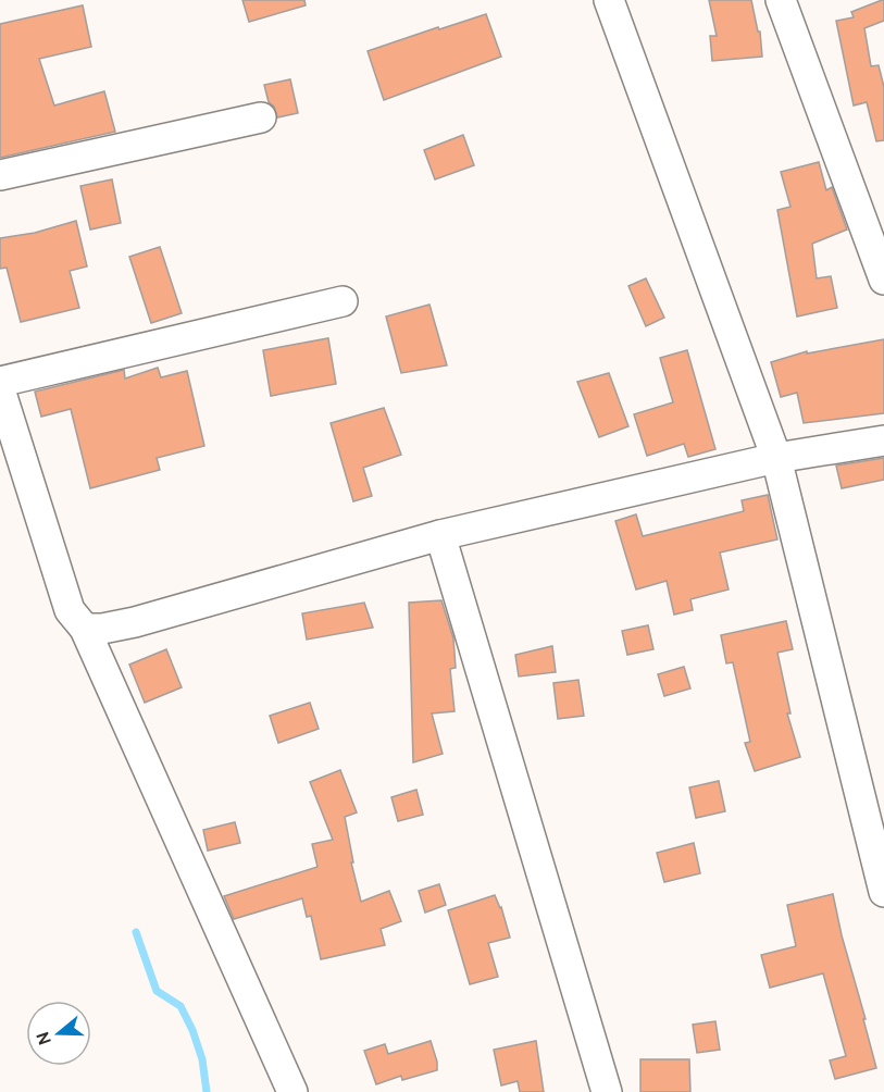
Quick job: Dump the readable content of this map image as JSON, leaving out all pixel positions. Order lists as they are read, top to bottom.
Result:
{
  "north": "left"
}
